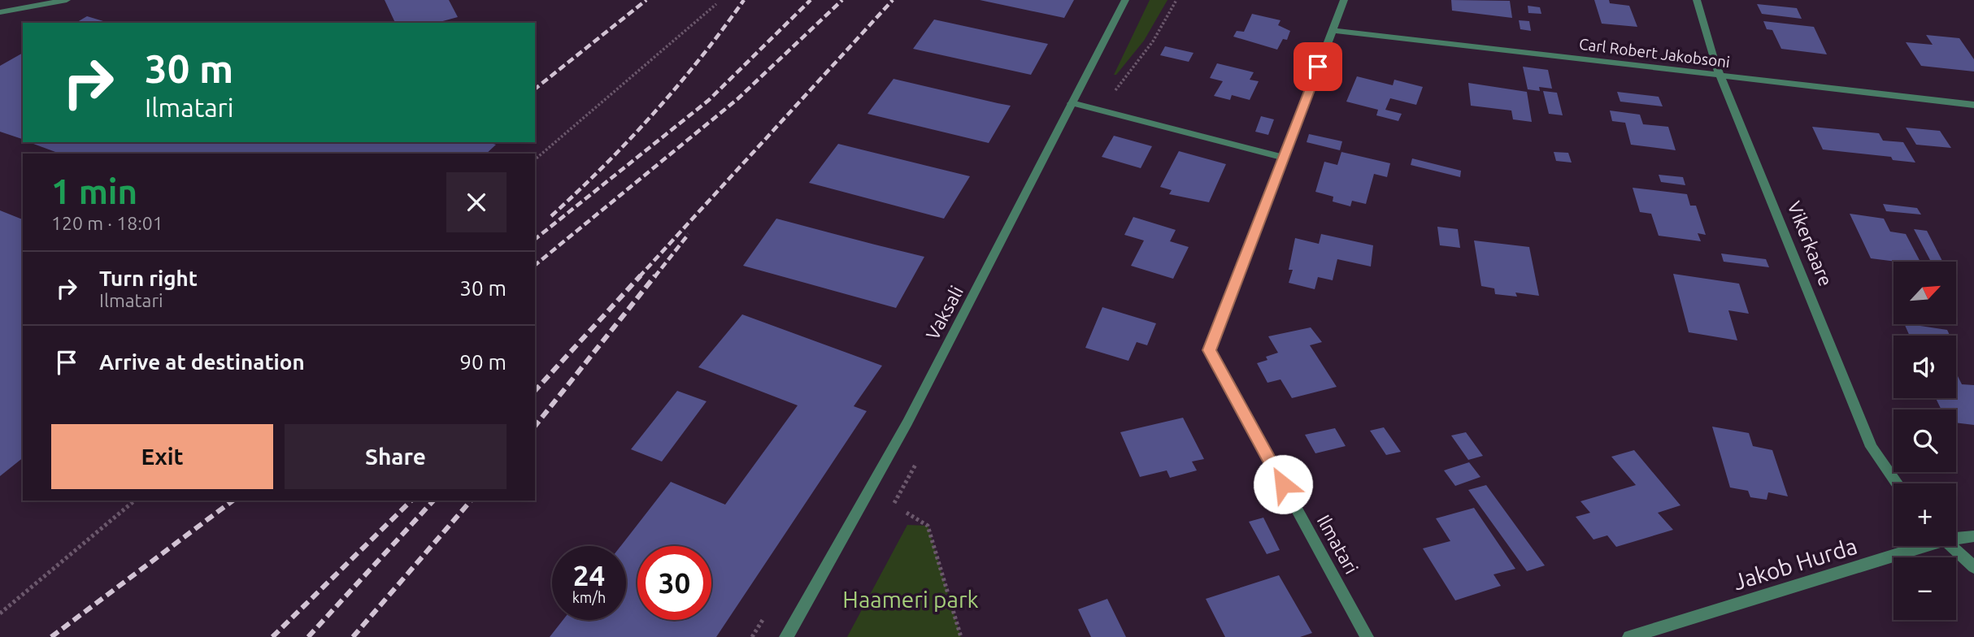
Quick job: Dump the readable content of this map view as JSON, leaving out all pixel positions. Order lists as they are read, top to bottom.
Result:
{
  "streets": {
    "street": [
      "Carl Robert Jakobsoni",
      "Vikerkaare",
      "Vaksali",
      "Ilmatari",
      "Jakob Hurda"
    ]
  },
  "crossings": [
    ["Carl Robert Jakobsoni", "Vikerkaare"],
    ["Carl Robert Jakobsoni", "Ilmatari"]
  ],
  "parks": ["Haameri park"],
  "north": "top right",
  "page": {
    "turn": ["30 m", "Ilmatari"],
    "heading": ["1 min", "120 m · 18:01"],
    "list": [
      {
        "name": "Turn right",
        "note": "Ilmatari",
        "value": "30 m"
      },
      {
        "name": "Arrive at destination",
        "value": "90 m"
      }
    ],
    "map_buttons": ["+", "−"],
    "buttons": ["Exit", "Share"],
    "speed": "24 km/h",
    "limit": "30"
  }
}
